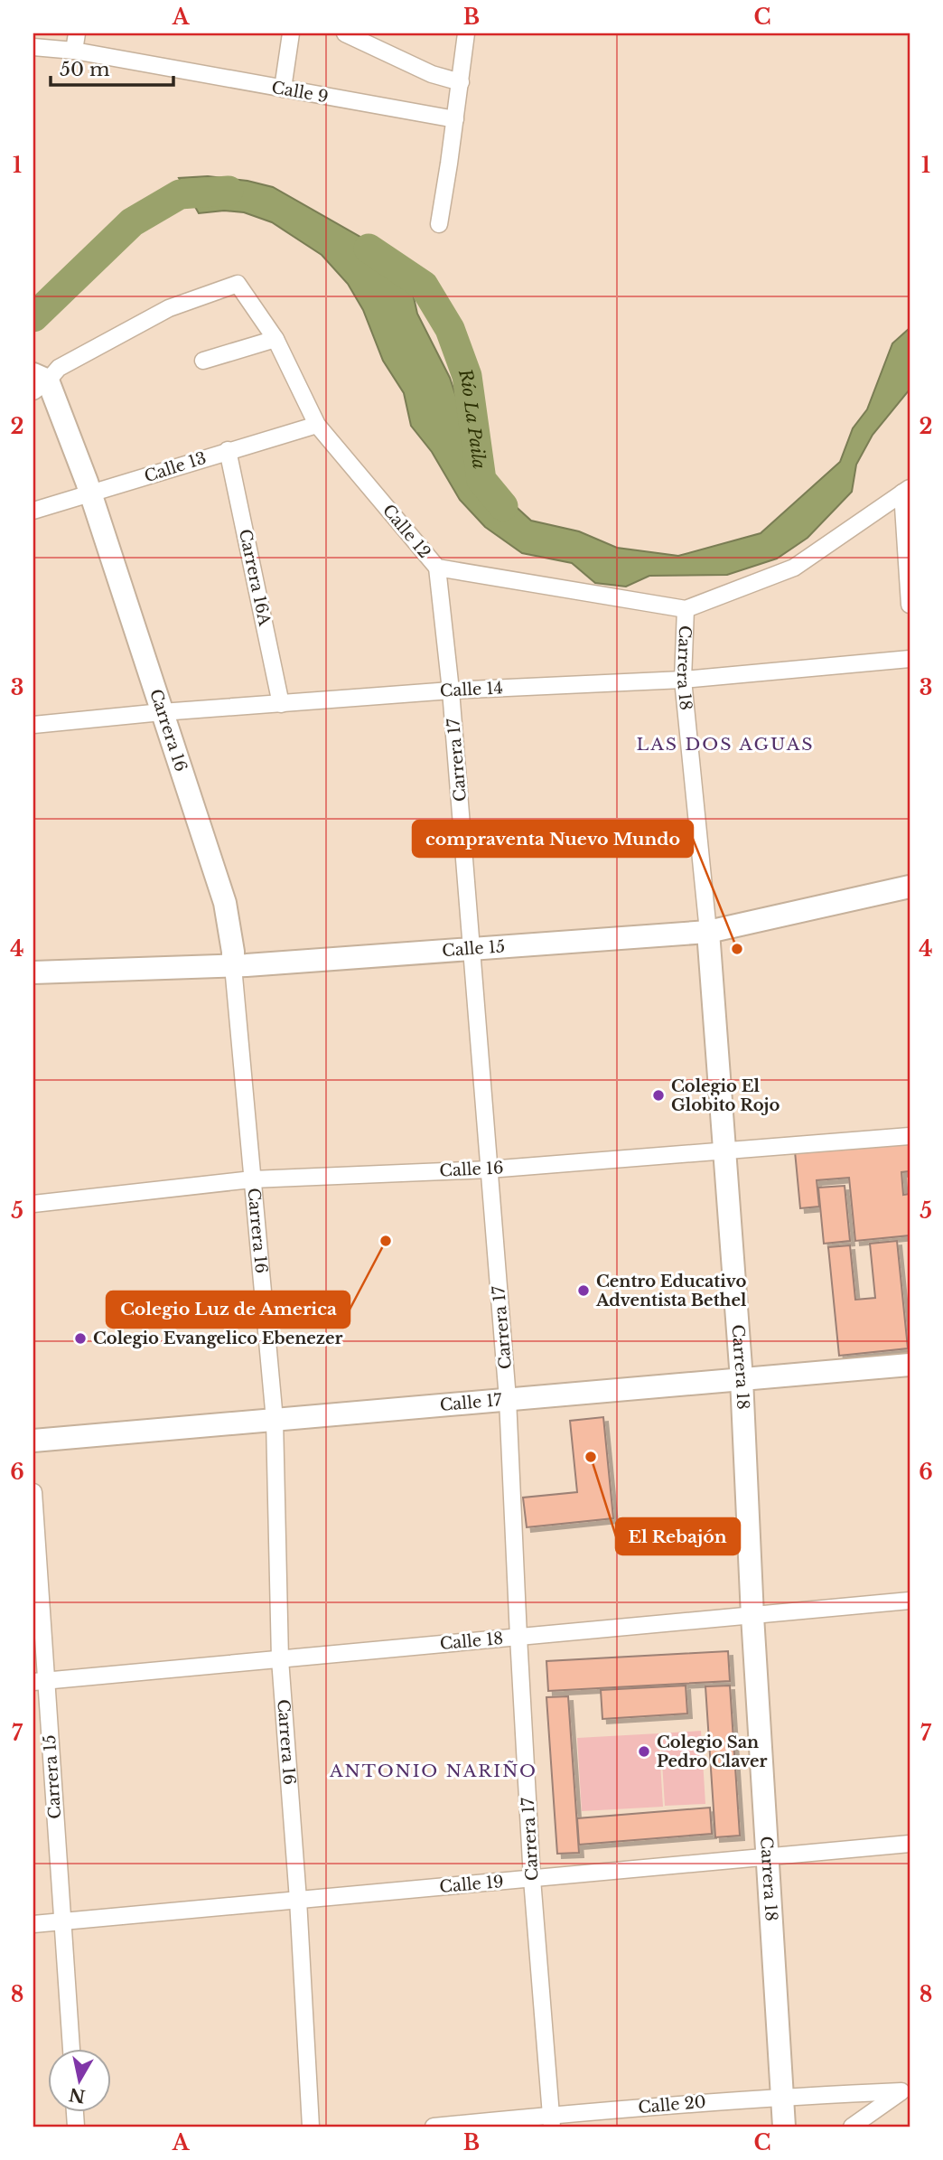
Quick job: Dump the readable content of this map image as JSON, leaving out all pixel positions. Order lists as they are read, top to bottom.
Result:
{
  "streets": {
    "street": [
      "Calle 9",
      "Calle 13",
      "Calle 12",
      "Carrera 16A",
      "Carrera 18",
      "Calle 14",
      "Carrera 16",
      "Carrera 17",
      "Calle 15",
      "Calle 16",
      "Calle 17",
      "Calle 18",
      "Carrera 15",
      "Calle 19",
      "Calle 20"
    ]
  },
  "crossings": [
    ["Calle 13", "Calle 12"],
    ["Calle 13", "Carrera 16A"],
    ["Calle 13", "Carrera 16"],
    ["Calle 12", "Carrera 18"],
    ["Calle 12", "Carrera 16"],
    ["Calle 12", "Carrera 17"],
    ["Carrera 16A", "Calle 14"],
    ["Carrera 18", "Calle 14"],
    ["Carrera 18", "Calle 15"],
    ["Carrera 18", "Calle 16"],
    ["Carrera 18", "Calle 17"],
    ["Carrera 18", "Calle 18"],
    ["Carrera 18", "Calle 19"],
    ["Carrera 18", "Calle 20"],
    ["Calle 14", "Carrera 16"],
    ["Calle 14", "Carrera 17"],
    ["Carrera 16", "Calle 15"],
    ["Carrera 16", "Calle 16"],
    ["Carrera 16", "Calle 17"],
    ["Carrera 16", "Calle 18"],
    ["Carrera 16", "Calle 19"],
    ["Carrera 17", "Calle 15"],
    ["Carrera 17", "Calle 16"],
    ["Carrera 17", "Calle 17"],
    ["Carrera 17", "Calle 18"],
    ["Carrera 17", "Calle 19"],
    ["Carrera 17", "Calle 20"],
    ["Calle 18", "Carrera 15"],
    ["Carrera 15", "Calle 19"]
  ],
  "districts": ["LAS DOS AGUAS", "ANTONIO NARIÑO"],
  "water": ["Río La Paila"],
  "places": [
    "compraventa Nuevo Mundo",
    "Colegio El Globito Rojo",
    "Colegio Luz de America",
    "Centro Educativo Adventista Bethel",
    "Colegio Evangelico Ebenezer",
    "El Rebajón",
    "Colegio San Pedro Claver"
  ],
  "scale_bar": "50 m",
  "north": "bottom",
  "grid": {
    "columns": ["A", "B", "C"],
    "rows": [
      "1",
      "2",
      "3",
      "4",
      "5",
      "6",
      "7",
      "8"
    ]
  }
}
